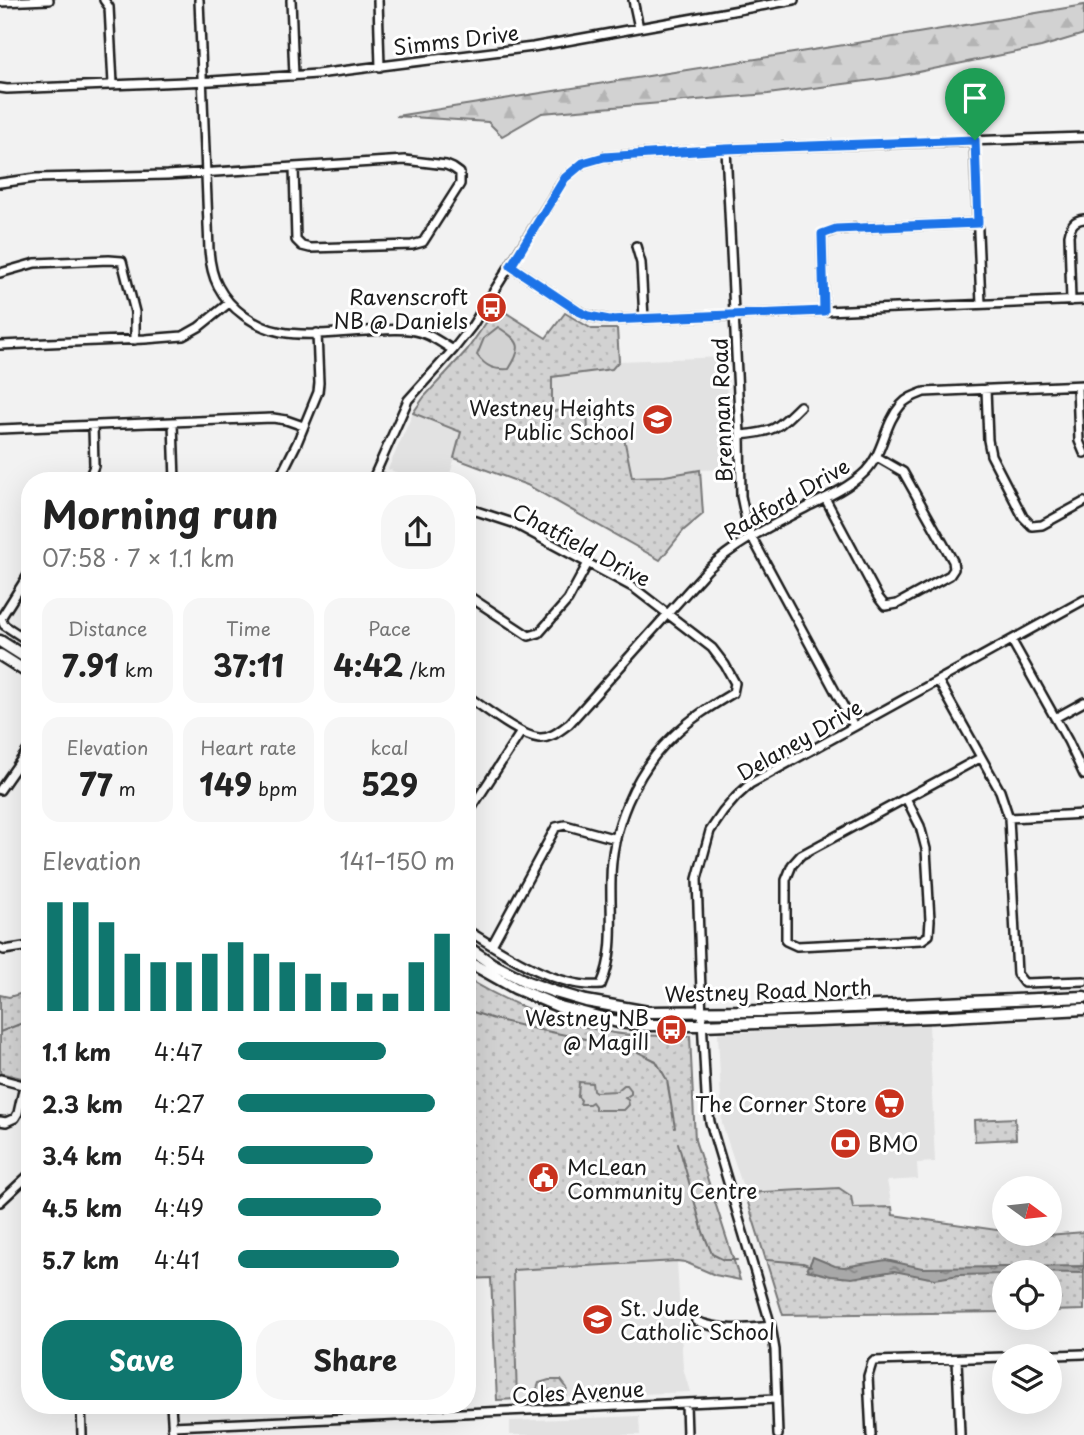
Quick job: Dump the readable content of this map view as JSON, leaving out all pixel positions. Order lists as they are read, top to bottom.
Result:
{
  "streets": {
    "main road": ["Westney Road North"],
    "street": [
      "Simms Drive",
      "Brennan Road",
      "Radford Drive",
      "Chatfield Drive",
      "Delaney Drive",
      "Coles Avenue"
    ]
  },
  "crossings": [
    ["Brennan Road", "Radford Drive"],
    ["Brennan Road", "Delaney Drive"],
    ["Radford Drive", "Chatfield Drive"],
    ["Delaney Drive", "Westney Road North"],
    ["Delaney Drive", "Coles Avenue"]
  ],
  "places": {
    "bus stop": ["Ravenscroft NB @ Daniels", "Westney NB @ Magill"],
    "school or university": ["Westney Heights Public School", "St. Jude Catholic School"],
    "supermarket": ["The Corner Store"],
    "bank": ["BMO"],
    "public building": ["McLean Community Centre"]
  },
  "north": "right",
  "page": {
    "heading": ["Morning run", "07:58 · 7 × 1.1 km"],
    "stats": [
      ["Distance", "7.91 km"],
      ["Time", "37:11"],
      ["Pace", "4:42 /km"],
      ["Elevation", "77 m"],
      ["Heart rate", "149 bpm"],
      ["kcal", "529"]
    ],
    "chart": ["Elevation", "141–150 m"],
    "list": [
      {
        "name": "1.1 km",
        "note": "4:47"
      },
      {
        "name": "2.3 km",
        "note": "4:27"
      },
      {
        "name": "3.4 km",
        "note": "4:54"
      },
      {
        "name": "4.5 km",
        "note": "4:49"
      },
      {
        "name": "5.7 km",
        "note": "4:41"
      }
    ],
    "buttons": ["Save", "Share"]
  }
}
